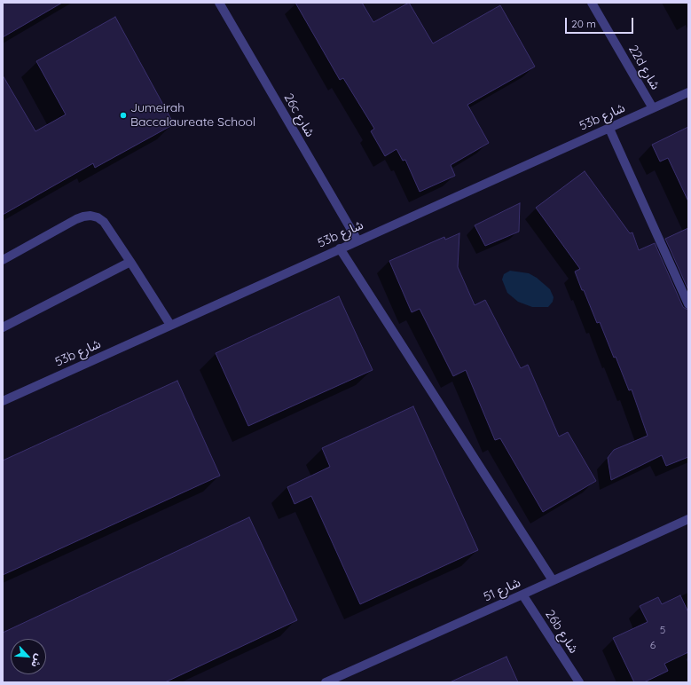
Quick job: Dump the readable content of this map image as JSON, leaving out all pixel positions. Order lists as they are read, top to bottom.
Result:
{
  "streets": {
    "street": [
      "22d شارع",
      "26c شارع",
      "53b شارع",
      "شارع 51",
      "26b شارع"
    ]
  },
  "crossings": [
    ["22d شارع", "53b شارع"],
    ["26c شارع", "53b شارع"],
    ["شارع 51", "26b شارع"]
  ],
  "places": ["Jumeirah Baccalaureate School"],
  "house_numbers": ["5", "6"],
  "scale_bar": "20 m",
  "north": "bottom right"
}
